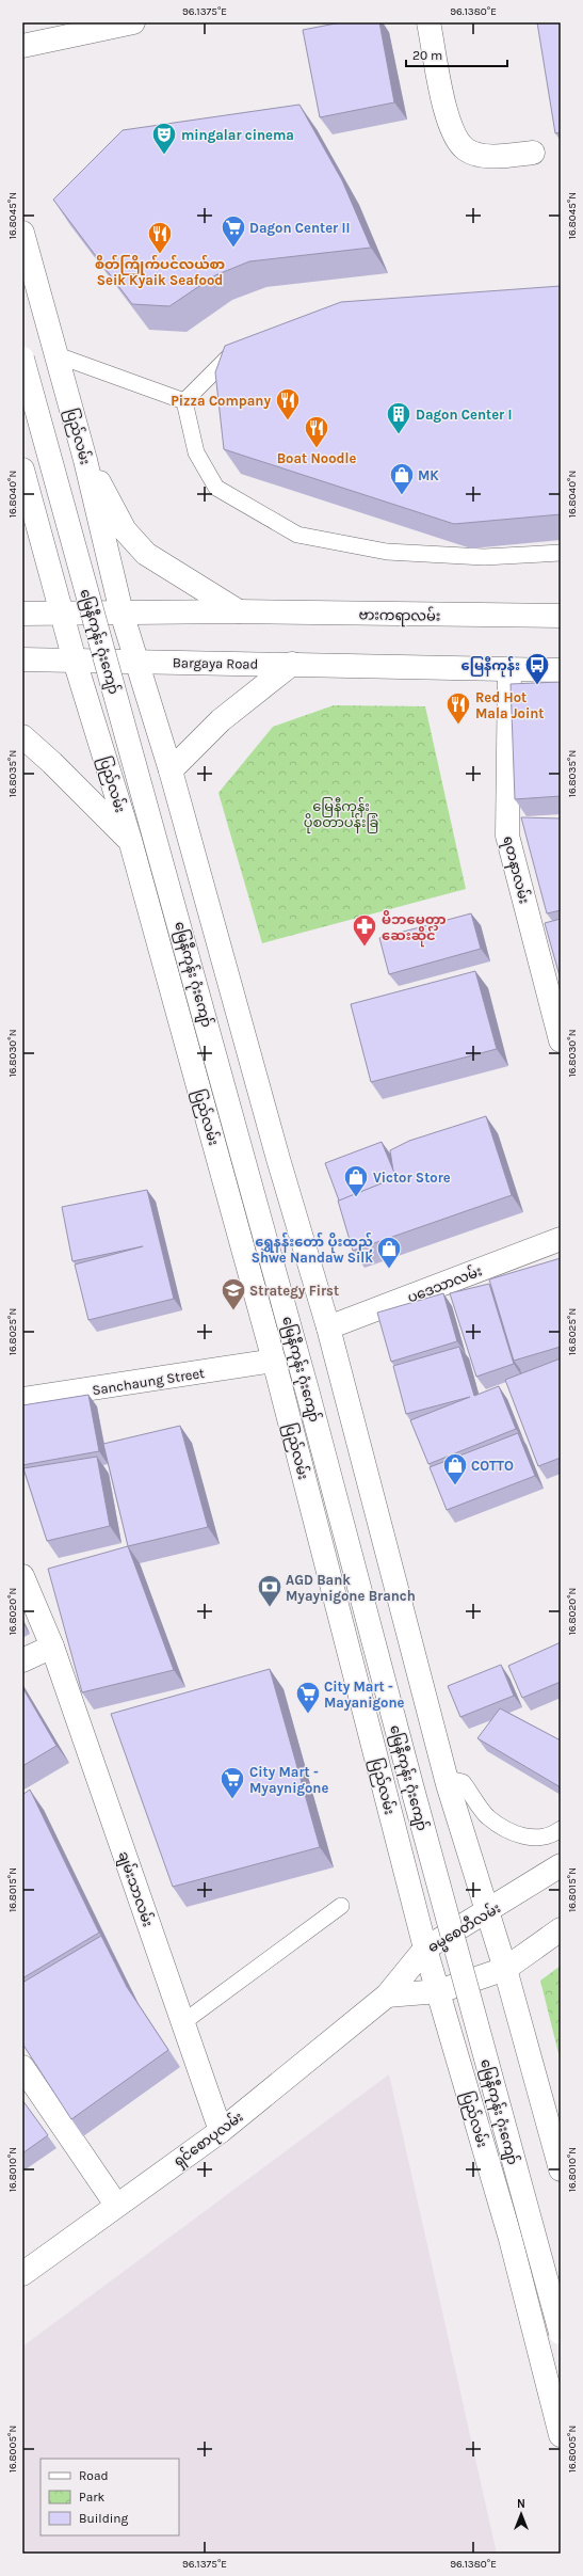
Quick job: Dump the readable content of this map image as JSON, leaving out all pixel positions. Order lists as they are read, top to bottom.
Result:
{
  "streets": {
    "main road": [
      "ပြည်လမ်း",
      "ဗားကရာလမ်း",
      "မြေနီကုန်း ဂုံးကျော်",
      "Bargaya Road",
      "ရတနာလမ်း",
      "ပဒေသာလမ်း",
      "Sanchaung Street",
      "ချမ်းသာလမ်း",
      "ဓမ္မစေတီလမ်း",
      "ရှင်စောပုလမ်း"
    ]
  },
  "crossings": [
    ["ပြည်လမ်း", "ဗားကရာလမ်း"],
    ["ပြည်လမ်း", "Bargaya Road"],
    ["ပြည်လမ်း", "ပဒေသာလမ်း"],
    ["ပြည်လမ်း", "Sanchaung Street"],
    ["ပြည်လမ်း", "ဓမ္မစေတီလမ်း"],
    ["ချမ်းသာလမ်း", "ရှင်စောပုလမ်း"],
    ["ဓမ္မစေတီလမ်း", "ရှင်စောပုလမ်း"]
  ],
  "parks": ["မြေနီကုန်း ပိုစတာပန်းခြံ"],
  "places": {
    "theatre": ["mingalar cinema"],
    "supermarket": ["Dagon Center II", "City Mart - Mayanigone", "City Mart - Myaynigone"],
    "restaurant": [
      "စိတ်ကြိုက်ပင်လယ်စာ Seik Kyaik Seafood",
      "Pizza Company",
      "Boat Noodle",
      "Red Hot Mala Joint"
    ],
    "building": ["Dagon Center I"],
    "shop": [
      "MK",
      "Victor Store",
      "ရွှေနန်းတော် ပိုးထည် Shwe Nandaw Silk",
      "COTTO"
    ],
    "bus stop": ["မြေနီကုန်း"],
    "pharmacy": ["မိဘမေတ္တာ ဆေးဆိုင်"],
    "school or university": ["Strategy First"],
    "bank": ["AGD Bank Myaynigone Branch"]
  },
  "legend": ["Road", "Park", "Building"],
  "scale_bar": "20 m",
  "north": "top",
  "coordinates": [
    "96.1375°E",
    "96.1380°E",
    "16.8045°N",
    "16.8040°N",
    "16.8035°N",
    "16.8030°N",
    "16.8025°N",
    "16.8020°N",
    "16.8015°N",
    "16.8010°N",
    "16.8005°N"
  ]
}
